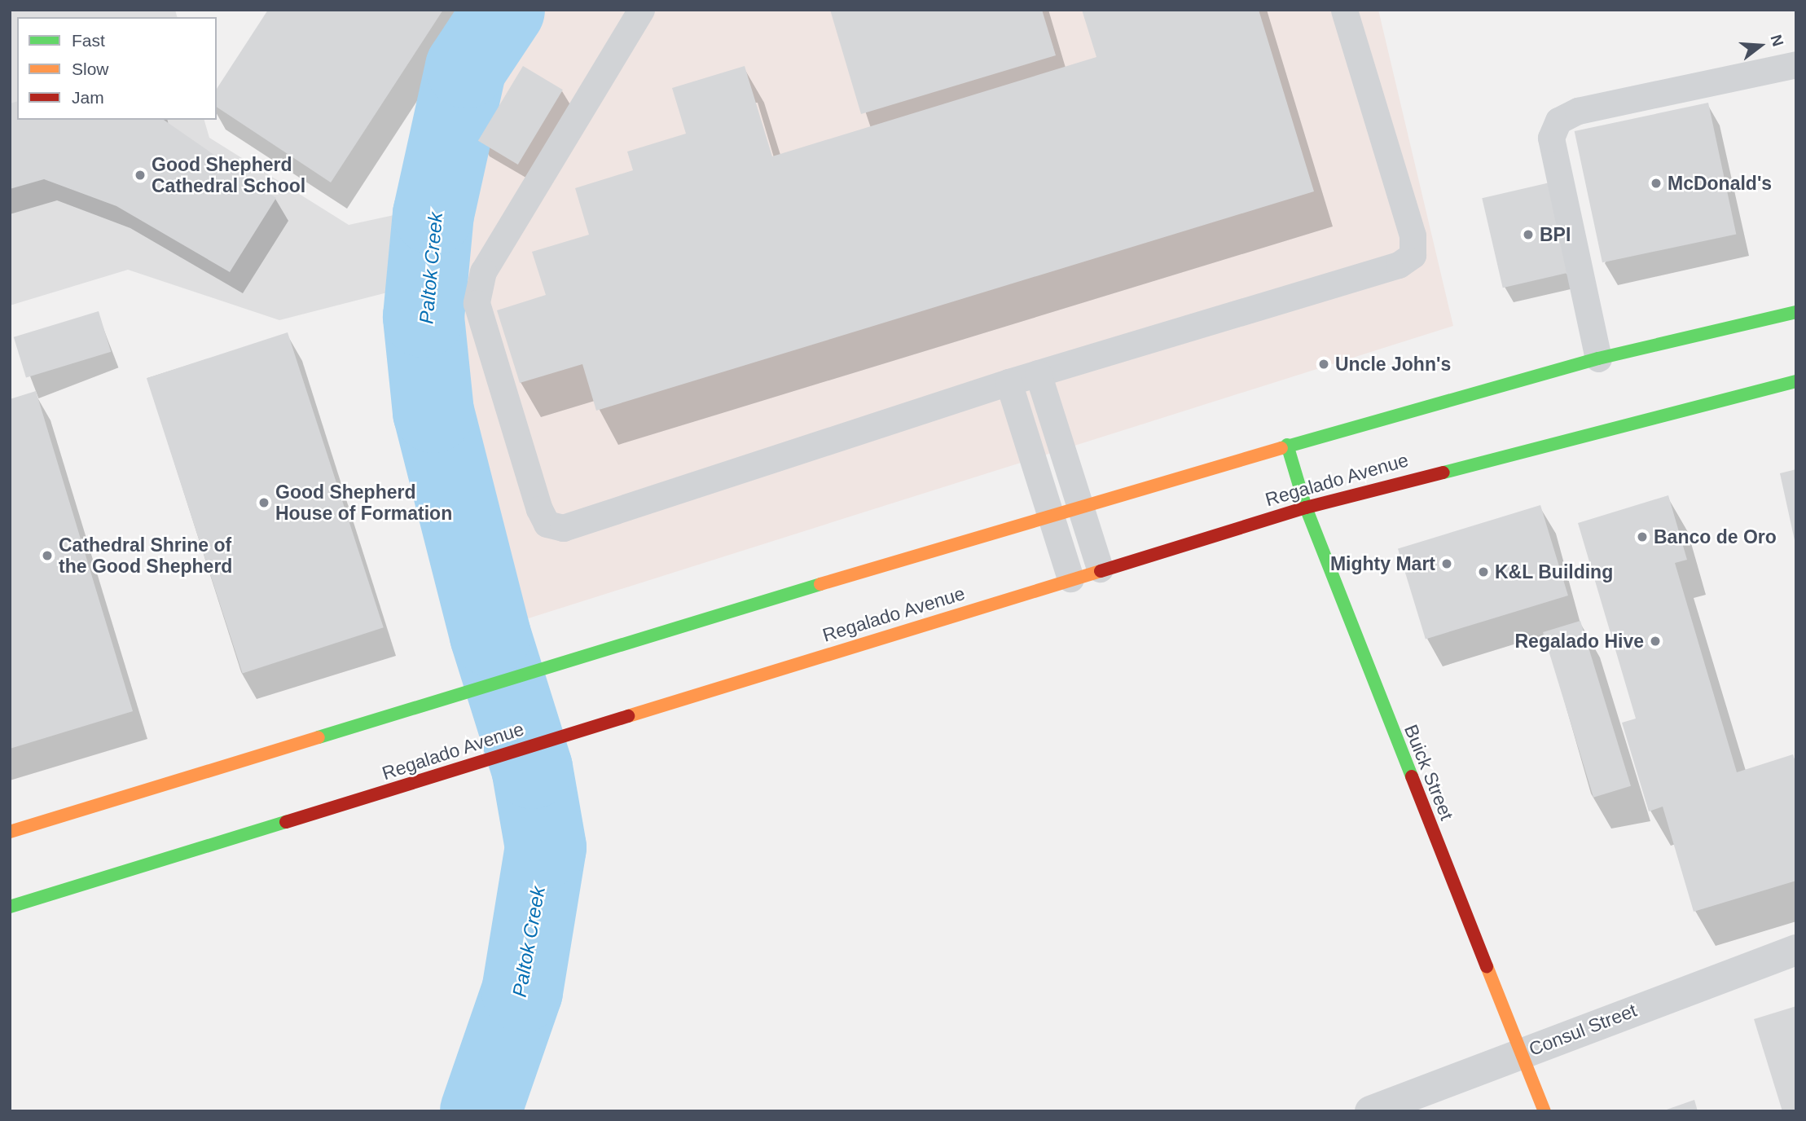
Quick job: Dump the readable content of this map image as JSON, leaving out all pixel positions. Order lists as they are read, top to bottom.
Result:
{
  "streets": {
    "main road": ["Regalado Avenue", "Buick Street"],
    "street": ["Consul Street"]
  },
  "crossings": [
    ["Regalado Avenue", "Buick Street"],
    ["Buick Street", "Consul Street"]
  ],
  "water": ["Paltok Creek"],
  "places": [
    "Good Shepherd Cathedral School",
    "McDonald's",
    "BPI",
    "Uncle John's",
    "Good Shepherd House of Formation",
    "Banco de Oro",
    "Cathedral Shrine of the Good Shepherd",
    "Mighty Mart",
    "K&L Building",
    "Regalado Hive"
  ],
  "legend": ["Fast", "Slow", "Jam"],
  "north": "right"
}
